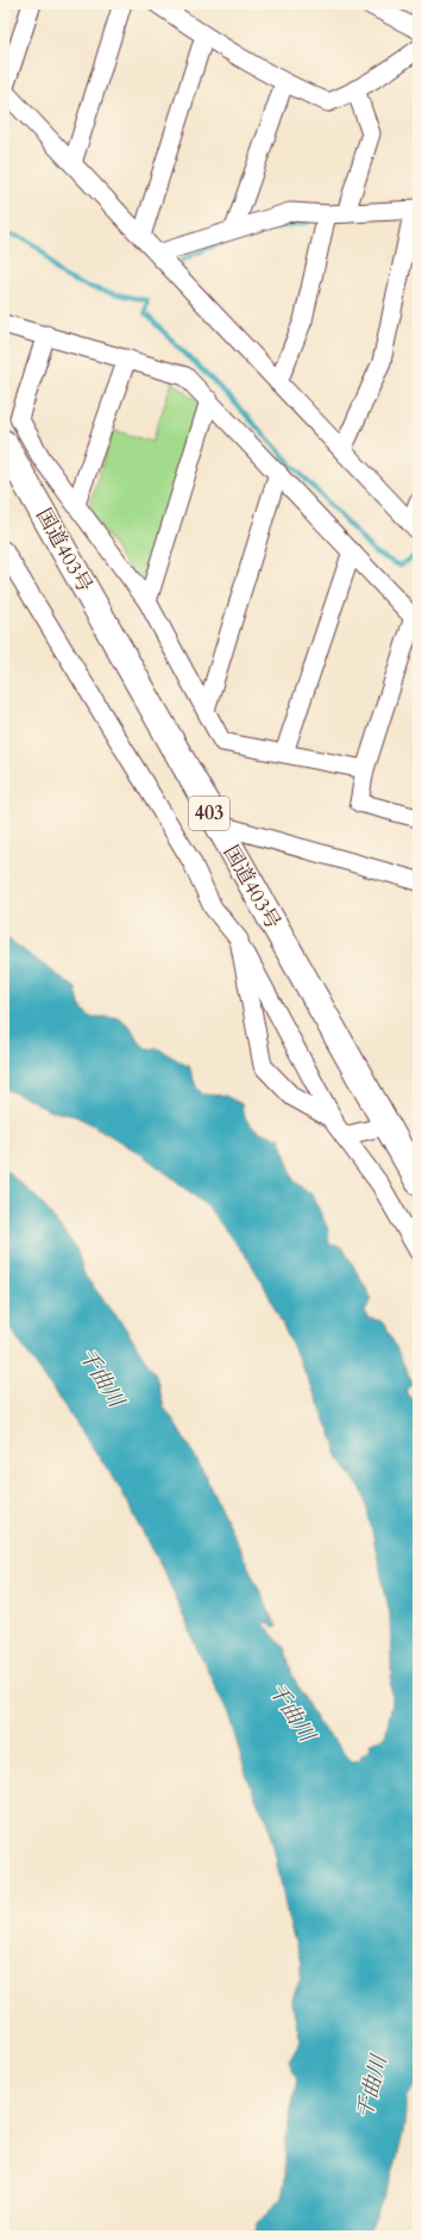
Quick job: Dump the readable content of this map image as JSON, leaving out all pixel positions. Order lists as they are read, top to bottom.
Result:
{
  "streets": {
    "highway": ["国道403号", "403"]
  },
  "water": ["千曲川"]
}
